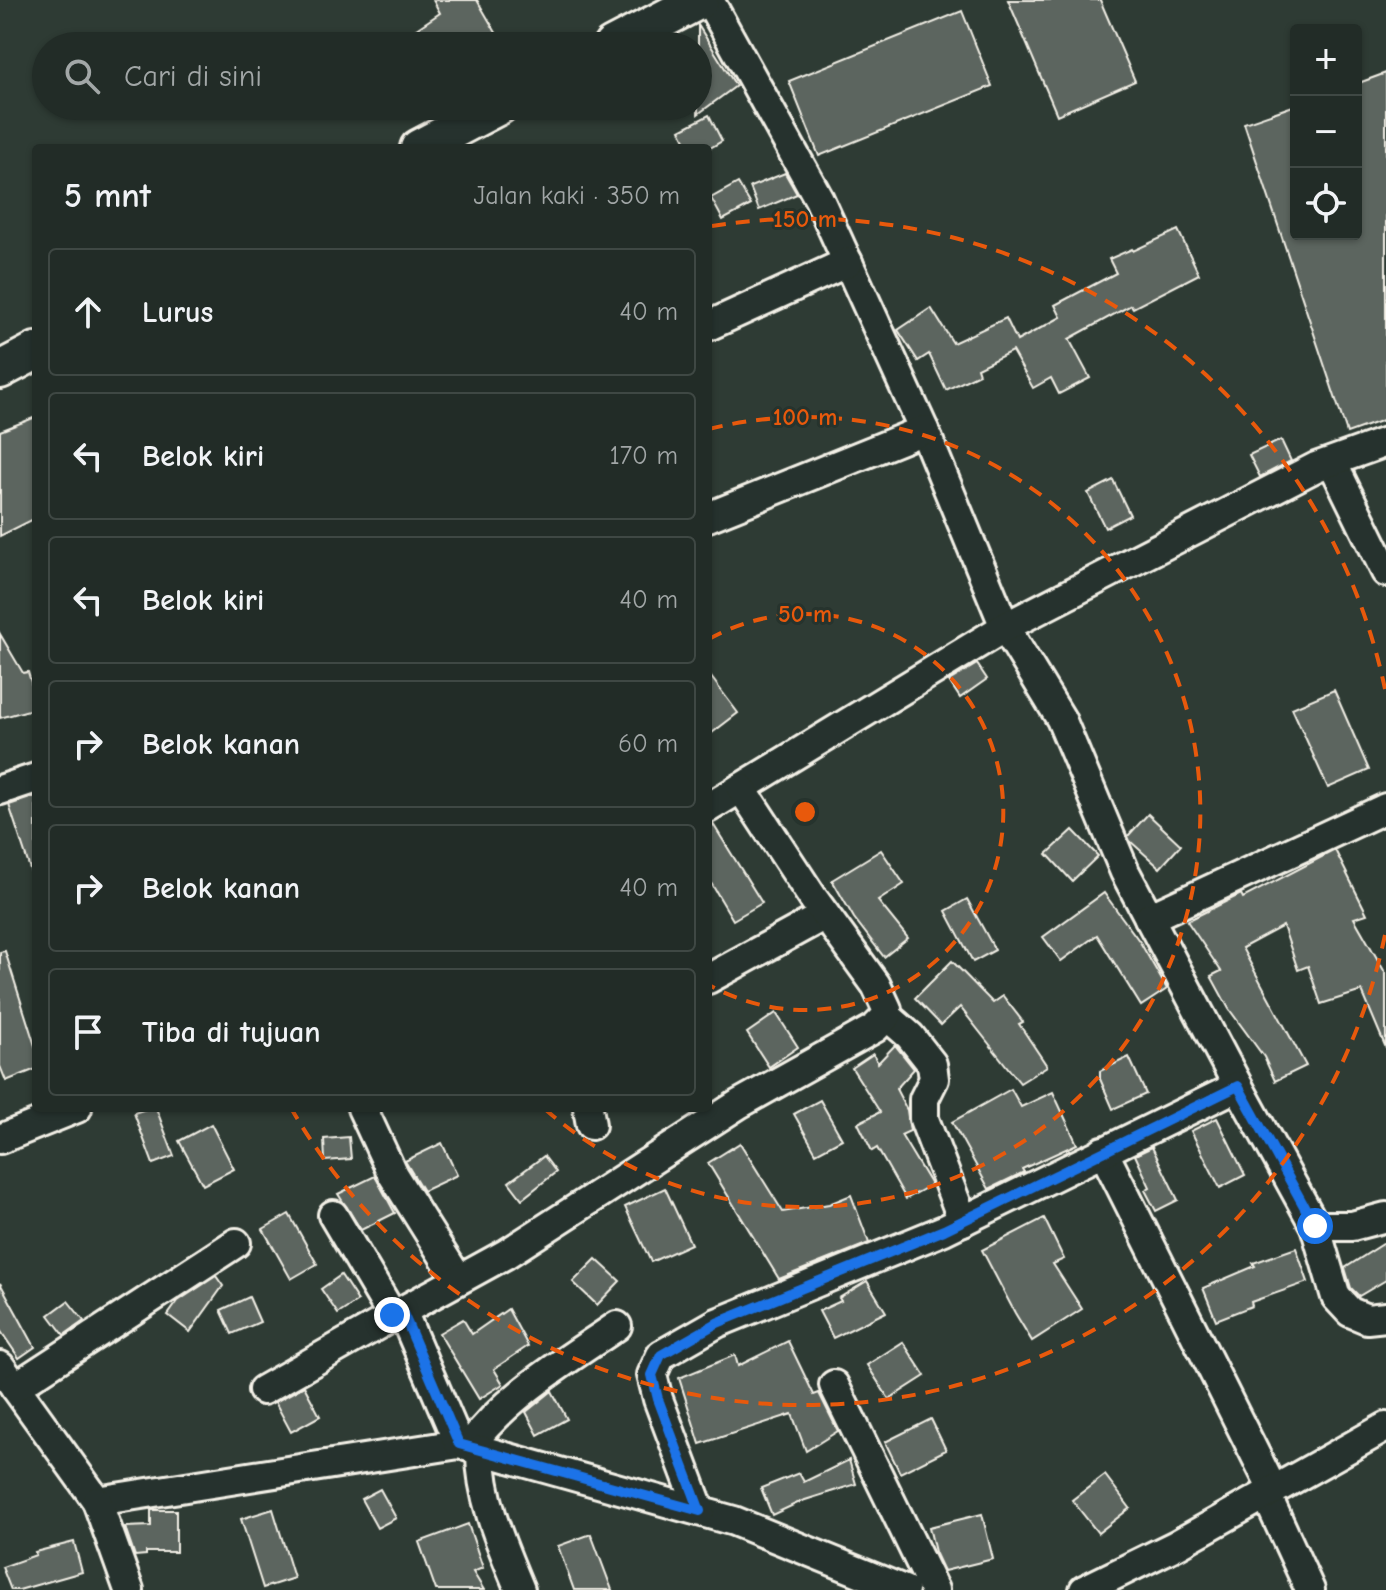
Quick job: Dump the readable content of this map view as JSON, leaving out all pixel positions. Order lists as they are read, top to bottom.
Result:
{
  "page": {
    "map_buttons": ["+", "−"],
    "search": "Cari di sini",
    "heading": ["5 mnt", "Jalan kaki · 350 m"],
    "list": [
      ["Lurus", "40 m"],
      ["Belok kiri", "170 m"],
      ["Belok kiri", "40 m"],
      ["Belok kanan", "60 m"],
      ["Belok kanan", "40 m"],
      "Tiba di tujuan"
    ]
  },
  "rings": ["150 m", "100 m", "50 m"]
}
